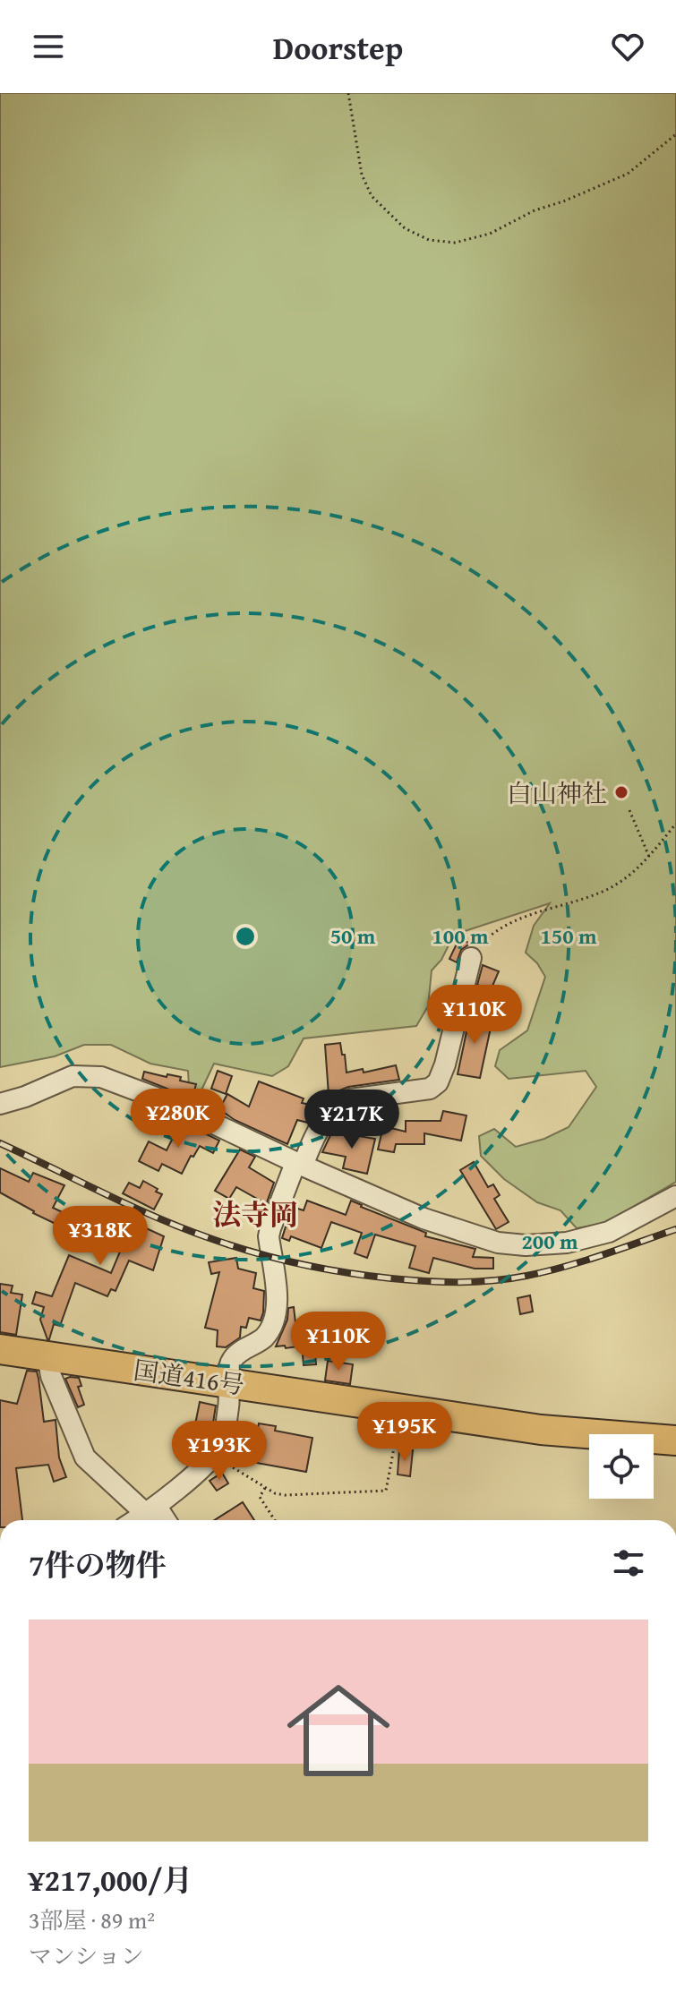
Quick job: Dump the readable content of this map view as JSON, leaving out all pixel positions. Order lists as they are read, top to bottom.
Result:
{
  "streets": {
    "highway": ["国道416号"]
  },
  "districts": ["法寺岡"],
  "places": ["白山神社"],
  "page": {
    "header": "Doorstep",
    "price": [
      "¥110K",
      "¥280K",
      "¥217K",
      "¥318K",
      "¥110K",
      "¥195K",
      "¥193K"
    ],
    "heading": "7件の物件",
    "list": [
      {
        "name": "¥217,000/月",
        "note": "3部屋 · 89 m² · マンション"
      }
    ]
  },
  "rings": [
    "50 m",
    "100 m",
    "150 m",
    "200 m"
  ]
}
